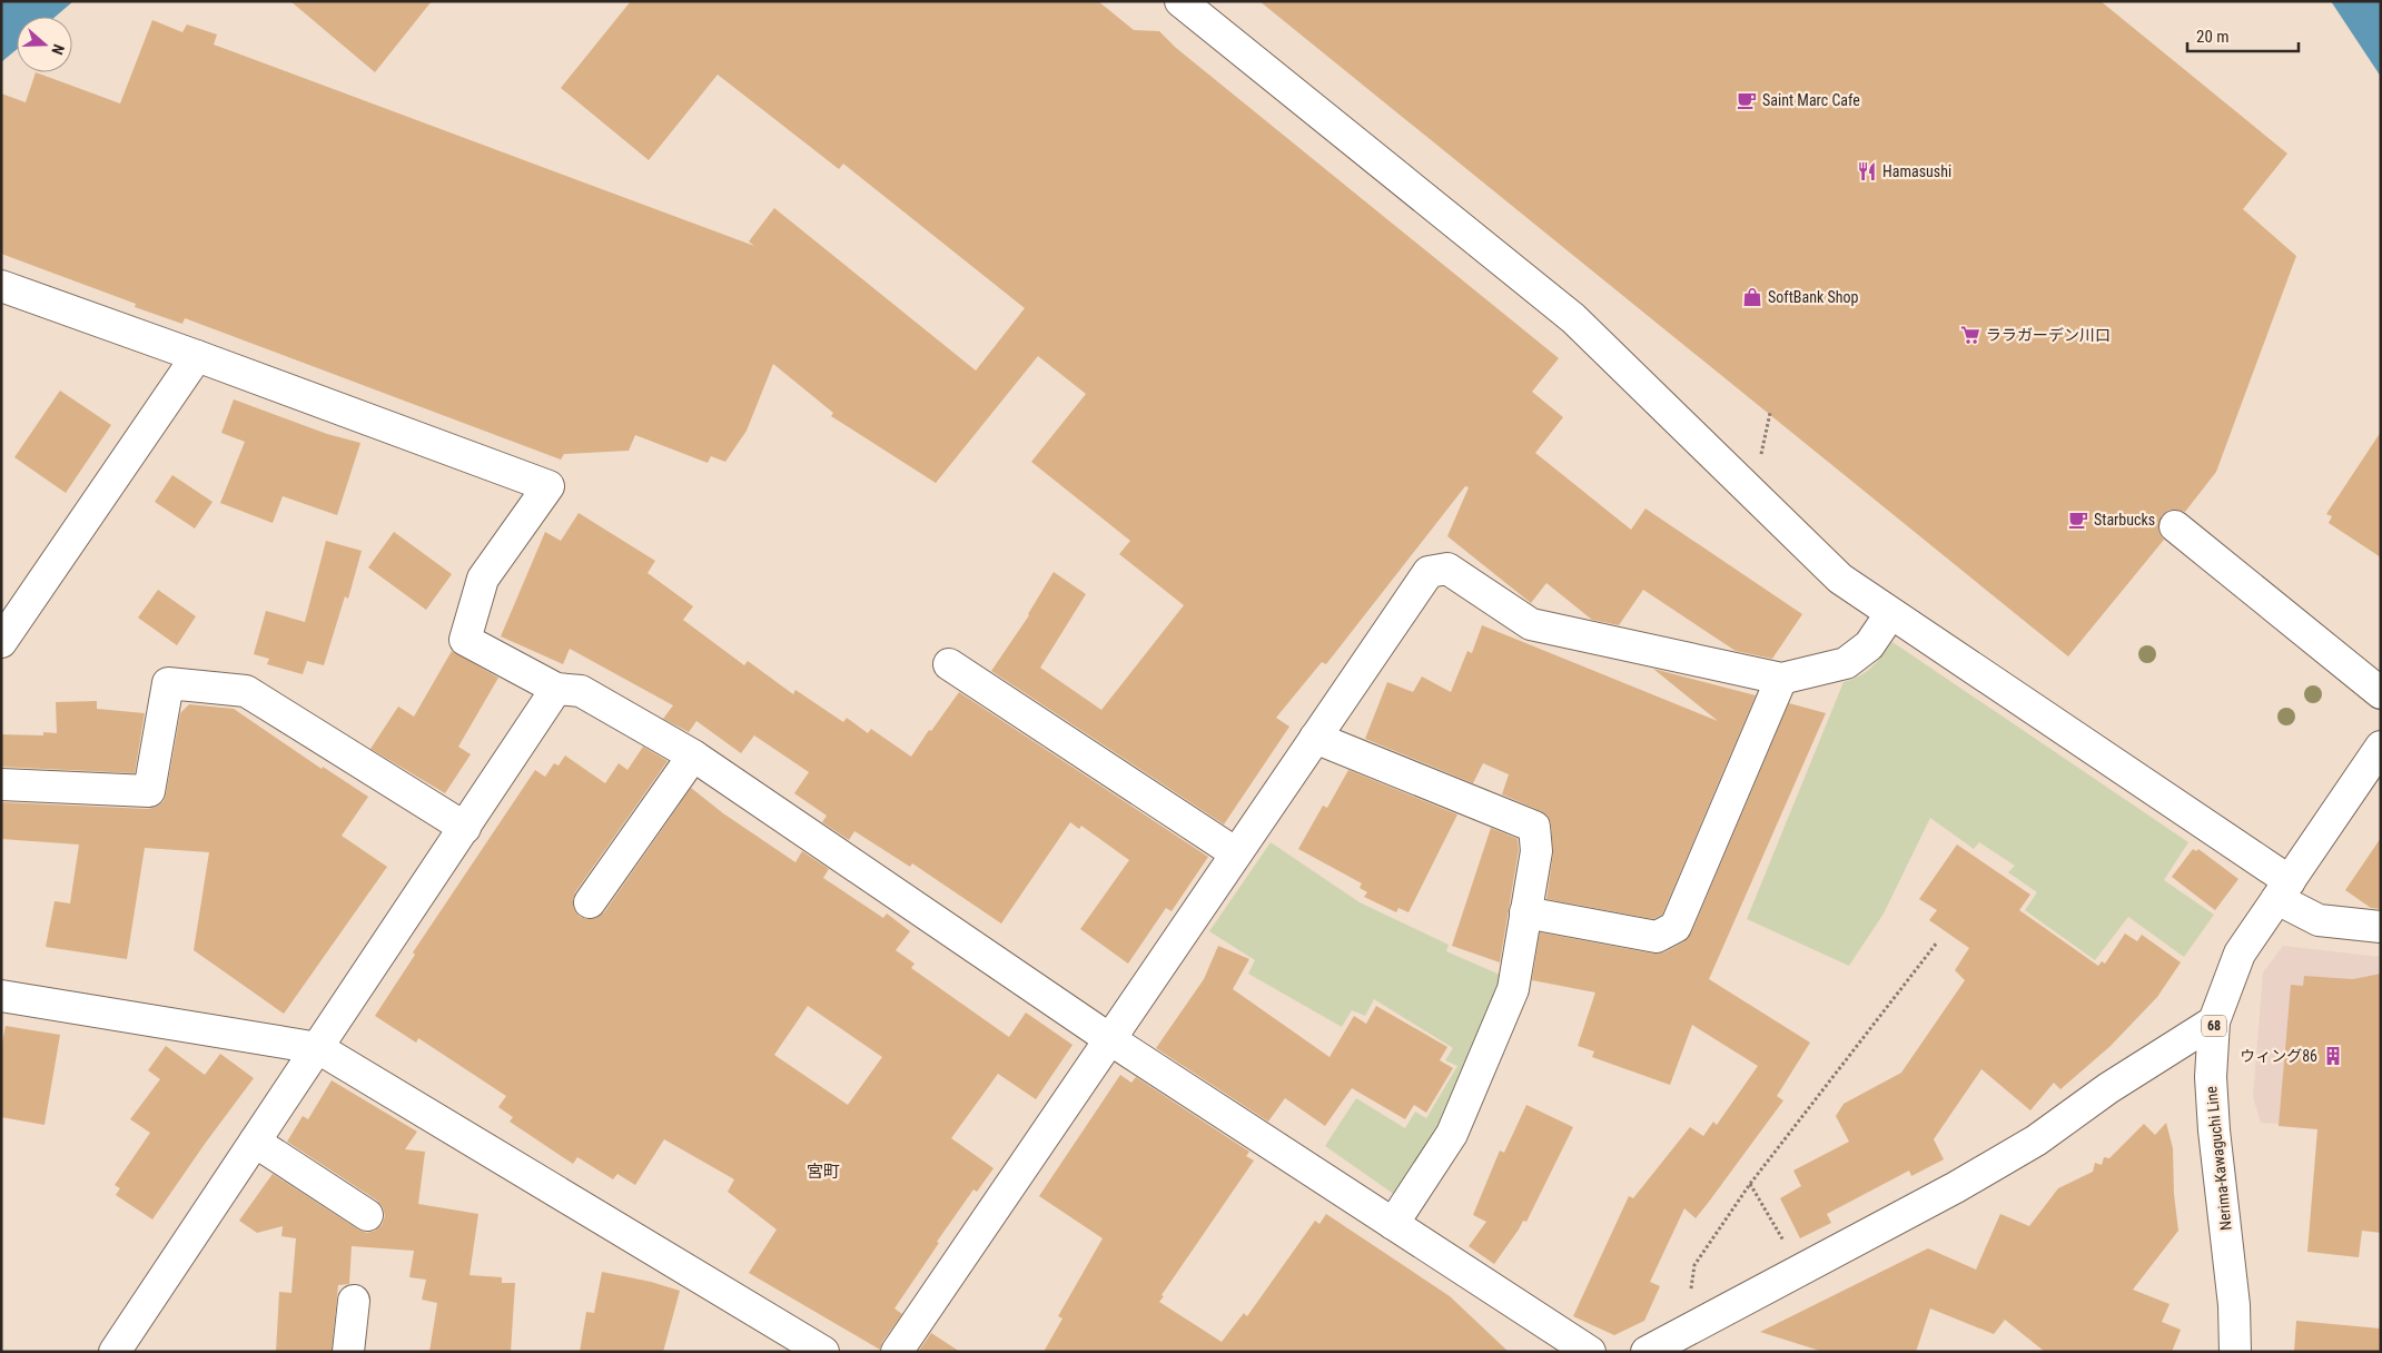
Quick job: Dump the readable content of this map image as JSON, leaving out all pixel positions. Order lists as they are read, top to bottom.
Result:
{
  "streets": {
    "street": ["68", "Nerima-Kawaguchi Line"]
  },
  "districts": ["宮町"],
  "places": {
    "cafe": ["Saint Marc Cafe", "Starbucks"],
    "restaurant": ["Hamasushi"],
    "shop": ["SoftBank Shop"],
    "supermarket": ["ララガーデン川口"],
    "building": ["ウィング86"]
  },
  "scale_bar": "20 m",
  "north": "right"
}
